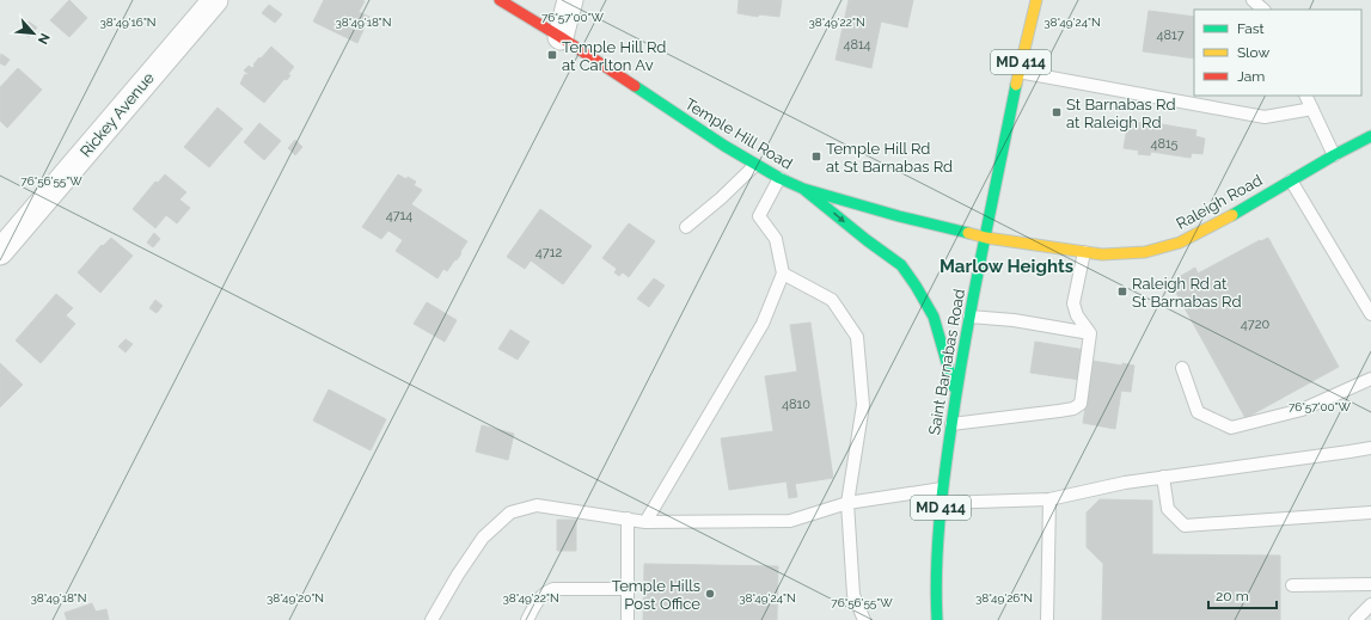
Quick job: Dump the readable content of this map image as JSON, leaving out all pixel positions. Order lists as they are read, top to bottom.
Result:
{
  "streets": {
    "main road": [
      "MD 414",
      "Temple Hill Road",
      "Raleigh Road",
      "Saint Barnabas Road"
    ],
    "street": ["Rickey Avenue"]
  },
  "crossings": [
    ["Temple Hill Road", "Raleigh Road"],
    ["Temple Hill Road", "Saint Barnabas Road"],
    ["Raleigh Road", "Saint Barnabas Road"]
  ],
  "districts": ["Marlow Heights"],
  "places": {
    "transit": [
      "Temple Hill Rd at Carlton Av",
      "St Barnabas Rd at Raleigh Rd",
      "Temple Hill Rd at St Barnabas Rd",
      "Raleigh Rd at St Barnabas Rd"
    ],
    "other": ["Temple Hills Post Office"]
  },
  "house_numbers": [
    "4817",
    "4814",
    "4815",
    "4714",
    "4712",
    "4720",
    "4810"
  ],
  "legend": ["Fast", "Slow", "Jam"],
  "scale_bar": "20 m",
  "north": "bottom right",
  "coordinates": [
    "76°57'00\"W",
    "38°49'16\"N",
    "38°49'18\"N",
    "38°49'22\"N",
    "38°49'24\"N",
    "76°56'55\"W",
    "38°49'20\"N",
    "38°49'26\"N"
  ]
}
